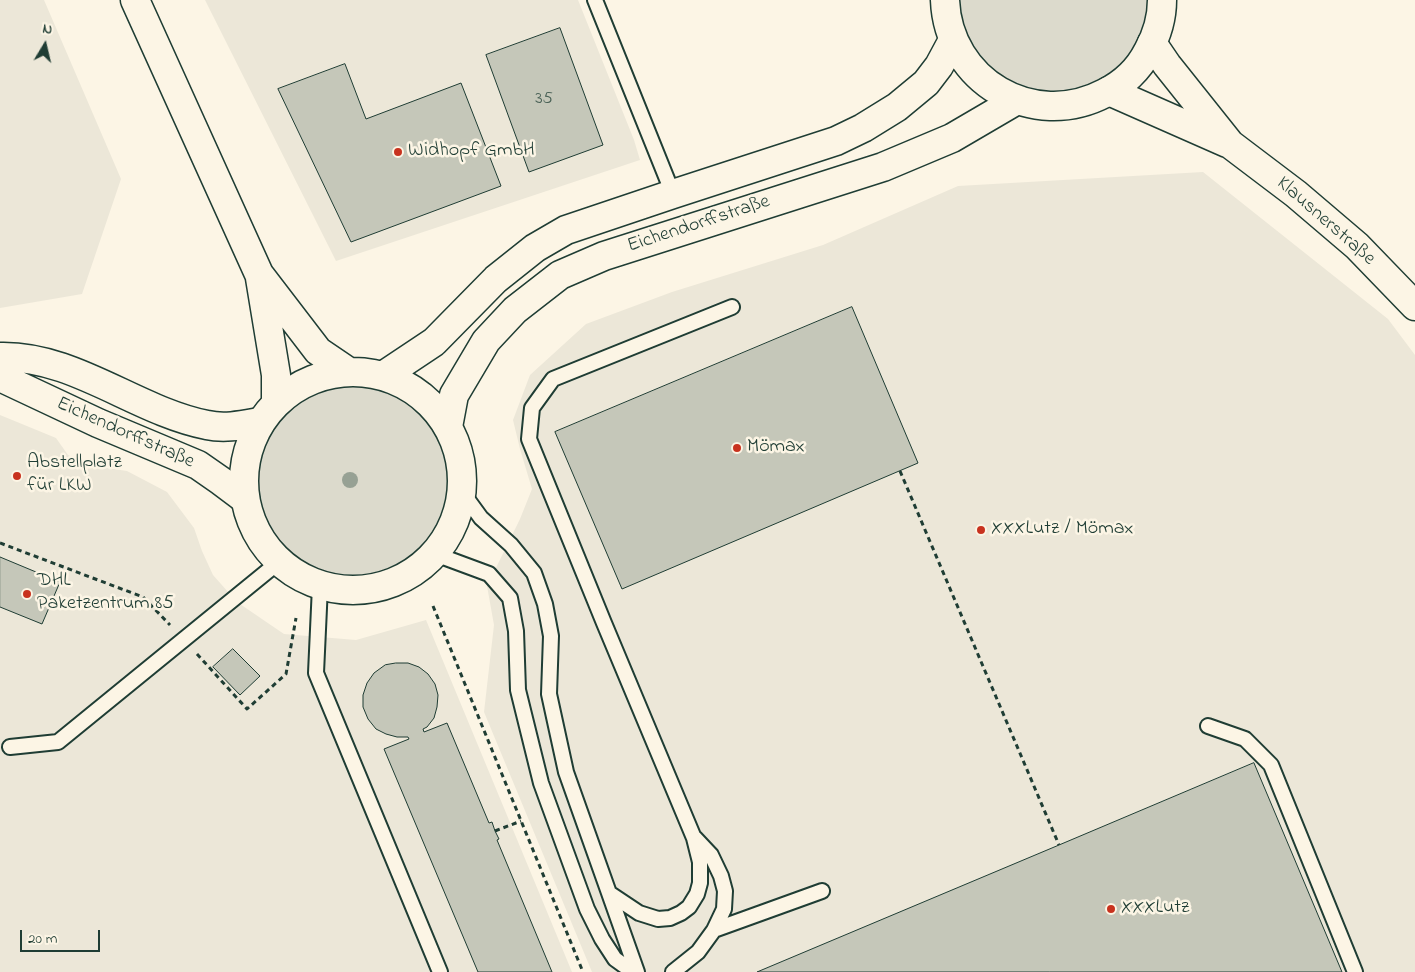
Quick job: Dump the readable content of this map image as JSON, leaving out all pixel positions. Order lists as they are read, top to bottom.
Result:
{
  "streets": {
    "main road": ["Klausnerstraße", "Eichendorffstraße"]
  },
  "places": [
    "Widhopf GmbH",
    "Mömax",
    "Abstellplatz für LKW",
    "XXXLutz / Mömax",
    "DHL Paketzentrum 85",
    "XXXLutz"
  ],
  "house_numbers": ["35"],
  "scale_bar": "20 m",
  "north": "top"
}
